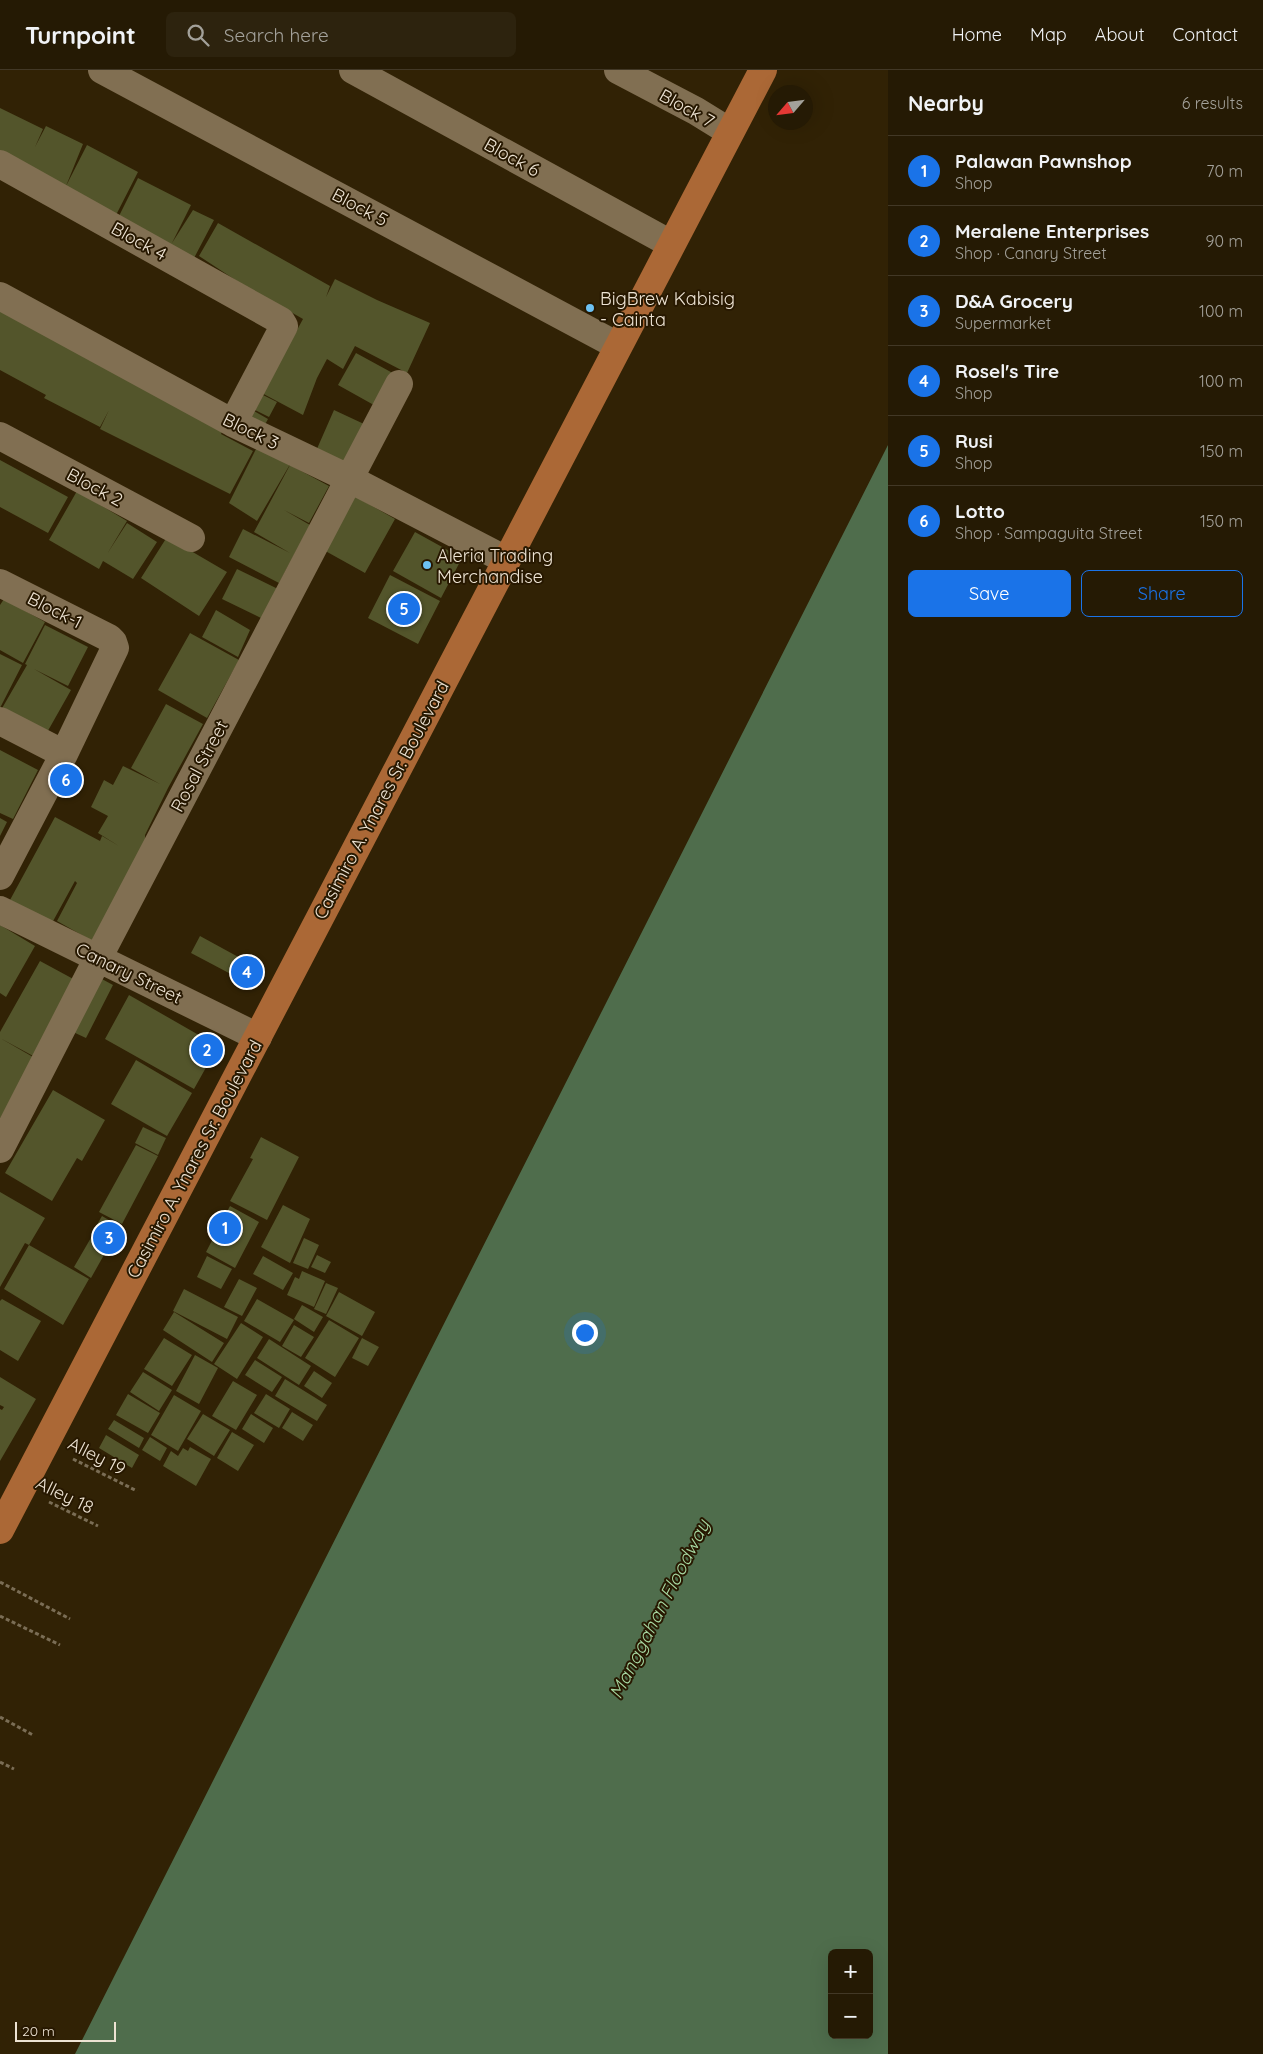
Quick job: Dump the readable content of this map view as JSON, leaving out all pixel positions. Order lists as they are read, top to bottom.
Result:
{
  "streets": {
    "main road": ["Casimiro A. Ynares Sr. Boulevard"],
    "street": [
      "Block 7",
      "Block 6",
      "Block 5",
      "Block 4",
      "Block 3",
      "Block 2",
      "Block-1",
      "Rosal Street",
      "Canary Street"
    ],
    "path": ["Alley 19", "Alley 18"]
  },
  "crossings": [
    ["Block 7", "Casimiro A. Ynares Sr. Boulevard"],
    ["Block 6", "Casimiro A. Ynares Sr. Boulevard"],
    ["Block 5", "Casimiro A. Ynares Sr. Boulevard"],
    ["Block 4", "Block 3"],
    ["Block 3", "Rosal Street"],
    ["Block 3", "Casimiro A. Ynares Sr. Boulevard"],
    ["Rosal Street", "Canary Street"],
    ["Casimiro A. Ynares Sr. Boulevard", "Canary Street"],
    ["Casimiro A. Ynares Sr. Boulevard", "Alley 19"],
    ["Casimiro A. Ynares Sr. Boulevard", "Alley 18"]
  ],
  "water": ["Manggahan Floodway"],
  "places": ["BigBrew Kabisig - Cainta", "Aleria Trading Merchandise"],
  "scale_bar": "20 m",
  "north": "bottom left",
  "page": {
    "header": "Turnpoint",
    "search": "Search here",
    "nav": [
      "Home",
      "Map",
      "About",
      "Contact"
    ],
    "heading": ["Nearby", "6 results"],
    "list": [
      {
        "mark": "1",
        "name": "Palawan Pawnshop",
        "note": "Shop",
        "value": "70 m"
      },
      {
        "mark": "2",
        "name": "Meralene Enterprises",
        "note": "Shop · Canary Street",
        "value": "90 m"
      },
      {
        "mark": "3",
        "name": "D&A Grocery",
        "note": "Supermarket",
        "value": "100 m"
      },
      {
        "mark": "4",
        "name": "Rosel's Tire",
        "note": "Shop",
        "value": "100 m"
      },
      {
        "mark": "5",
        "name": "Rusi",
        "note": "Shop",
        "value": "150 m"
      },
      {
        "mark": "6",
        "name": "Lotto",
        "note": "Shop · Sampaguita Street",
        "value": "150 m"
      }
    ],
    "buttons": ["Save", "Share"],
    "pins": [
      "5",
      "6",
      "4",
      "2",
      "1",
      "3"
    ],
    "map_buttons": ["+", "−"],
    "scale": "20 m"
  }
}
